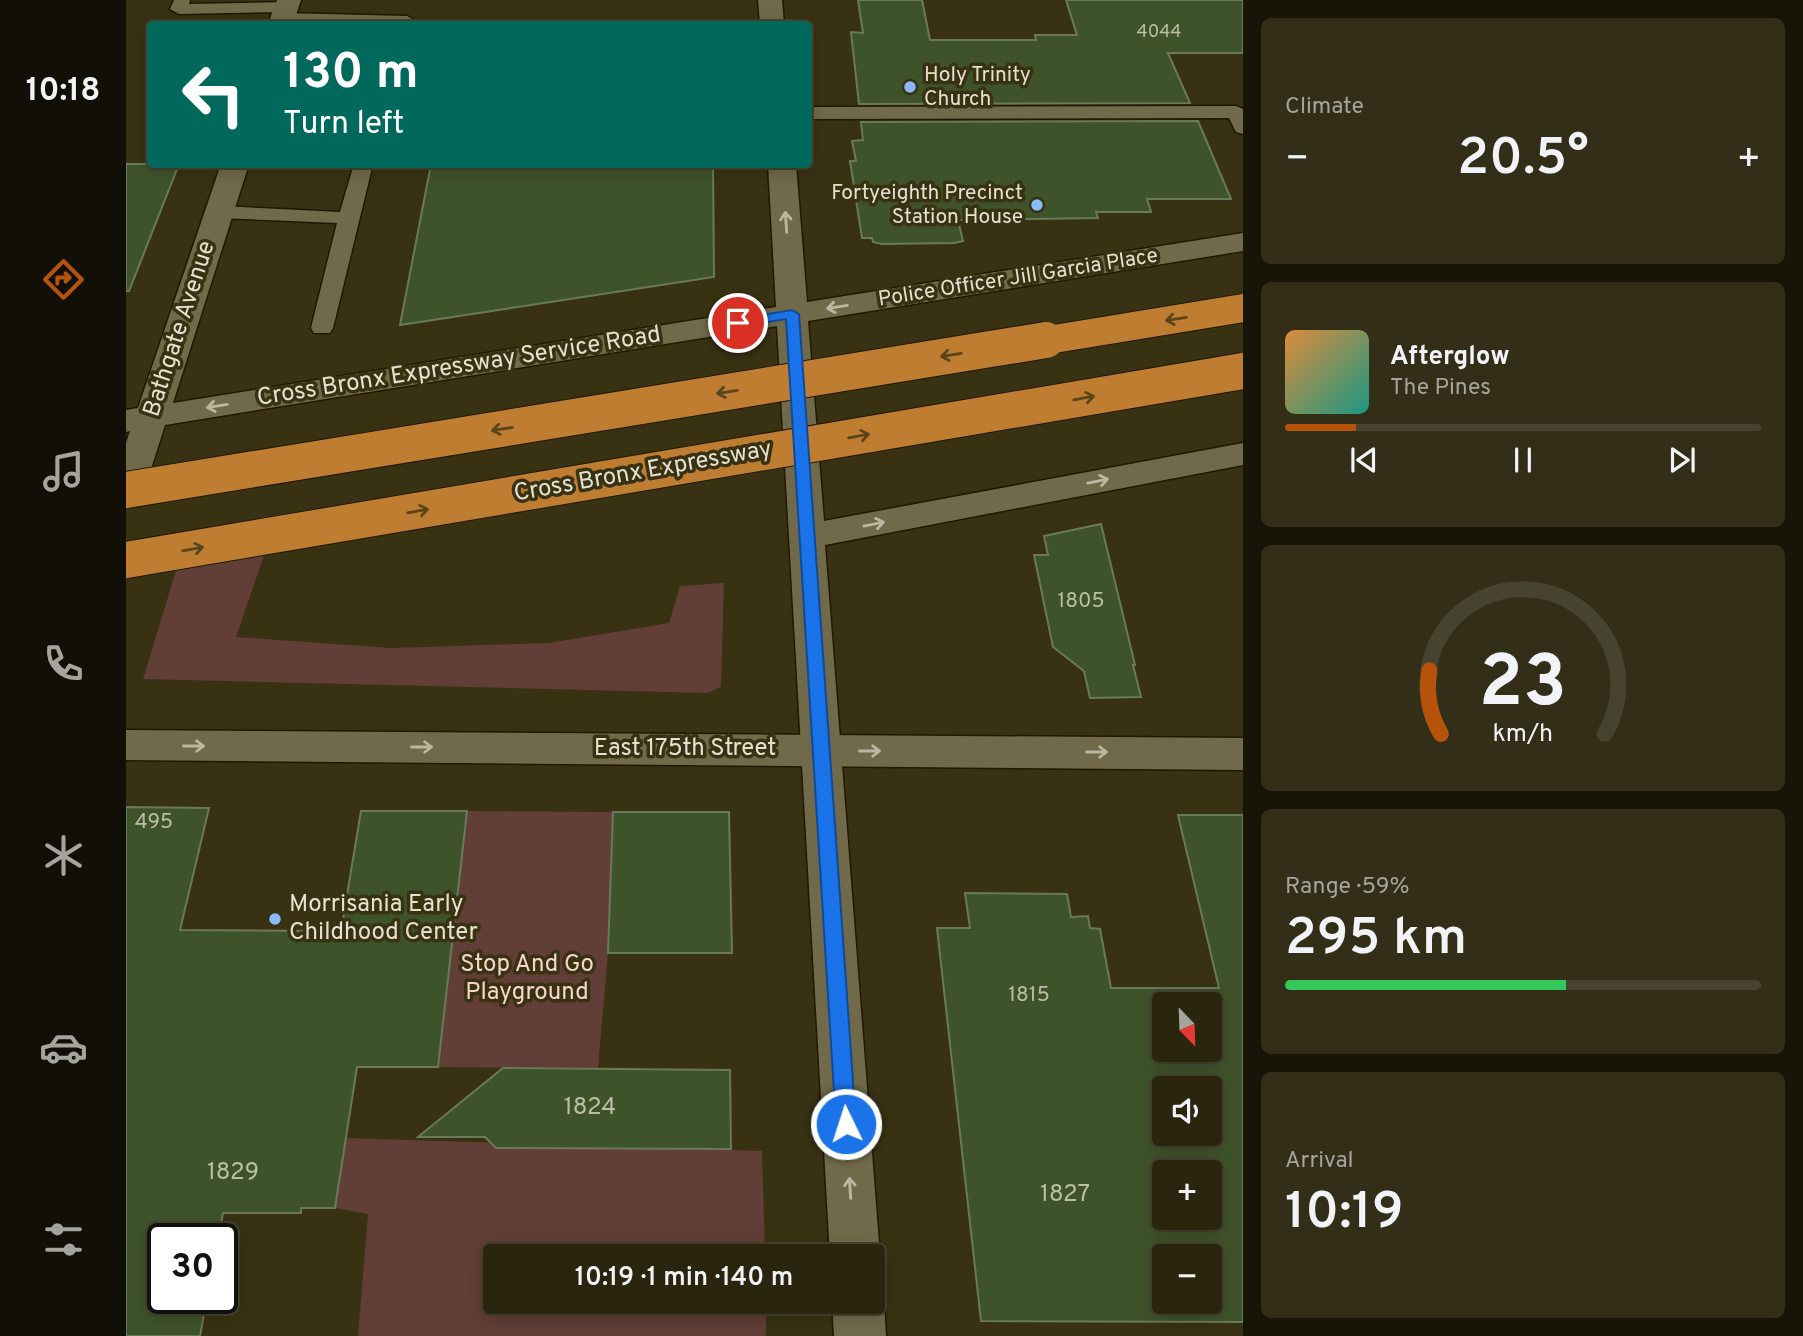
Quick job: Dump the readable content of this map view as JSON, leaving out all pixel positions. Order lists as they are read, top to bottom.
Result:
{
  "streets": {
    "highway": ["Cross Bronx Expressway"],
    "street": [
      "Police Officer Jill Garcia Place",
      "Bathgate Avenue",
      "Cross Bronx Expressway Service Road",
      "East 175th Street"
    ]
  },
  "crossings": [
    ["Police Officer Jill Garcia Place", "Cross Bronx Expressway Service Road"],
    ["Bathgate Avenue", "Cross Bronx Expressway Service Road"]
  ],
  "one_way": ["Cross Bronx Expressway Service Road"],
  "parks": ["Stop And Go Playground"],
  "places": ["Holy Trinity Church", "Fortyeighth Precinct Station House", "Morrisania Early Childhood Center"],
  "house_numbers": [
    "4044",
    "1805",
    "495",
    "1815",
    "1824",
    "1829",
    "1827"
  ],
  "north": "bottom right",
  "page": {
    "tabs": "10:18",
    "tile": [
      "Climate",
      ["Range · 59%", "295 km"],
      ["Arrival", "10:19"]
    ],
    "turn": ["130 m", "Turn left"],
    "heat": ["−", "20.5°", "+"],
    "song": ["Afterglow", "The Pines"],
    "map_buttons": ["+", "−"],
    "limit": "30",
    "trip": "10:19 · 1 min · 140 m",
    "gauge": ["23", "km/h"]
  }
}
